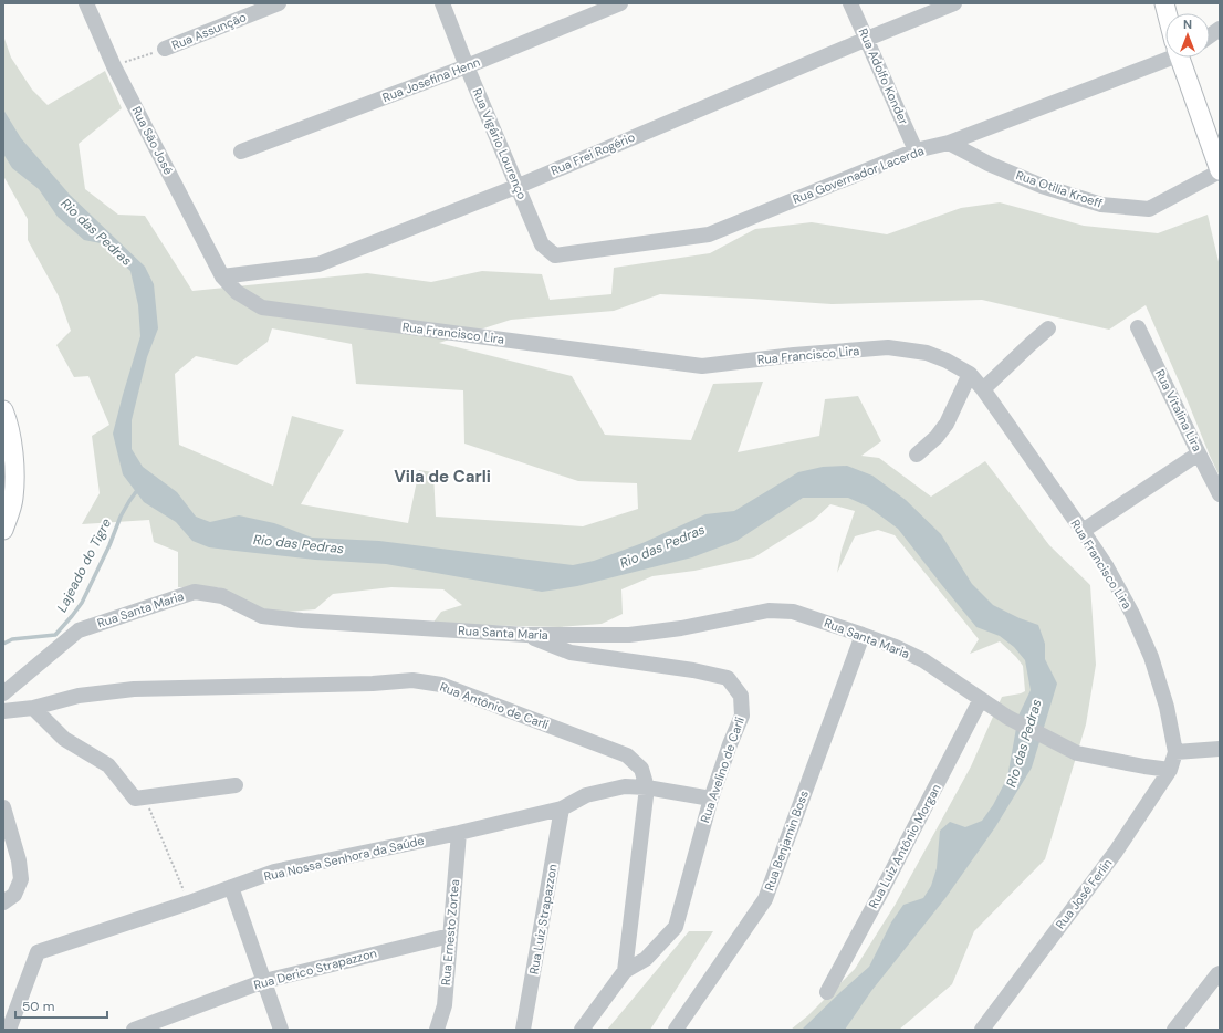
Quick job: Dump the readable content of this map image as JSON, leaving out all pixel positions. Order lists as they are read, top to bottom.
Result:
{
  "streets": {
    "street": [
      "Rua Assunção",
      "Rua Adolfo Konder",
      "Rua Josefina Henn",
      "Rua São José",
      "Rua Vigário Lourenço",
      "Rua Frei Rogério",
      "Rua Governador Lacerda",
      "Rua Otilia Kroeff",
      "Rua Francisco Lira",
      "Rua Vitalina Lira",
      "Rua Santa Maria",
      "Rua Antônio de Carli",
      "Rua Avelino de Carli",
      "Rua Benjamin Boss",
      "Rua Luiz Antônio Morgan",
      "Rua Nossa Senhora da Saúde",
      "Rua José Ferlin",
      "Rua Luiz Strapazzon",
      "Rua Ernesto Zortea",
      "Rua Derico Strapazzon"
    ]
  },
  "crossings": [
    ["Rua Adolfo Konder", "Rua Frei Rogério"],
    ["Rua Adolfo Konder", "Rua Governador Lacerda"],
    ["Rua Josefina Henn", "Rua Vigário Lourenço"],
    ["Rua São José", "Rua Frei Rogério"],
    ["Rua São José", "Rua Francisco Lira"],
    ["Rua Vigário Lourenço", "Rua Frei Rogério"],
    ["Rua Vigário Lourenço", "Rua Governador Lacerda"],
    ["Rua Frei Rogério", "Rua Francisco Lira"],
    ["Rua Governador Lacerda", "Rua Otilia Kroeff"],
    ["Rua Francisco Lira", "Rua José Ferlin"],
    ["Rua Santa Maria", "Rua Avelino de Carli"],
    ["Rua Santa Maria", "Rua Benjamin Boss"],
    ["Rua Santa Maria", "Rua Luiz Antônio Morgan"],
    ["Rua Santa Maria", "Rua José Ferlin"],
    ["Rua Antônio de Carli", "Rua Avelino de Carli"],
    ["Rua Antônio de Carli", "Rua Nossa Senhora da Saúde"],
    ["Rua Avelino de Carli", "Rua Nossa Senhora da Saúde"],
    ["Rua Nossa Senhora da Saúde", "Rua Luiz Strapazzon"],
    ["Rua Nossa Senhora da Saúde", "Rua Ernesto Zortea"],
    ["Rua Ernesto Zortea", "Rua Derico Strapazzon"]
  ],
  "districts": ["Vila de Carli"],
  "water": ["Rio das Pedras", "Lajeado do Tigre"],
  "scale_bar": "50 m",
  "north": "top"
}
